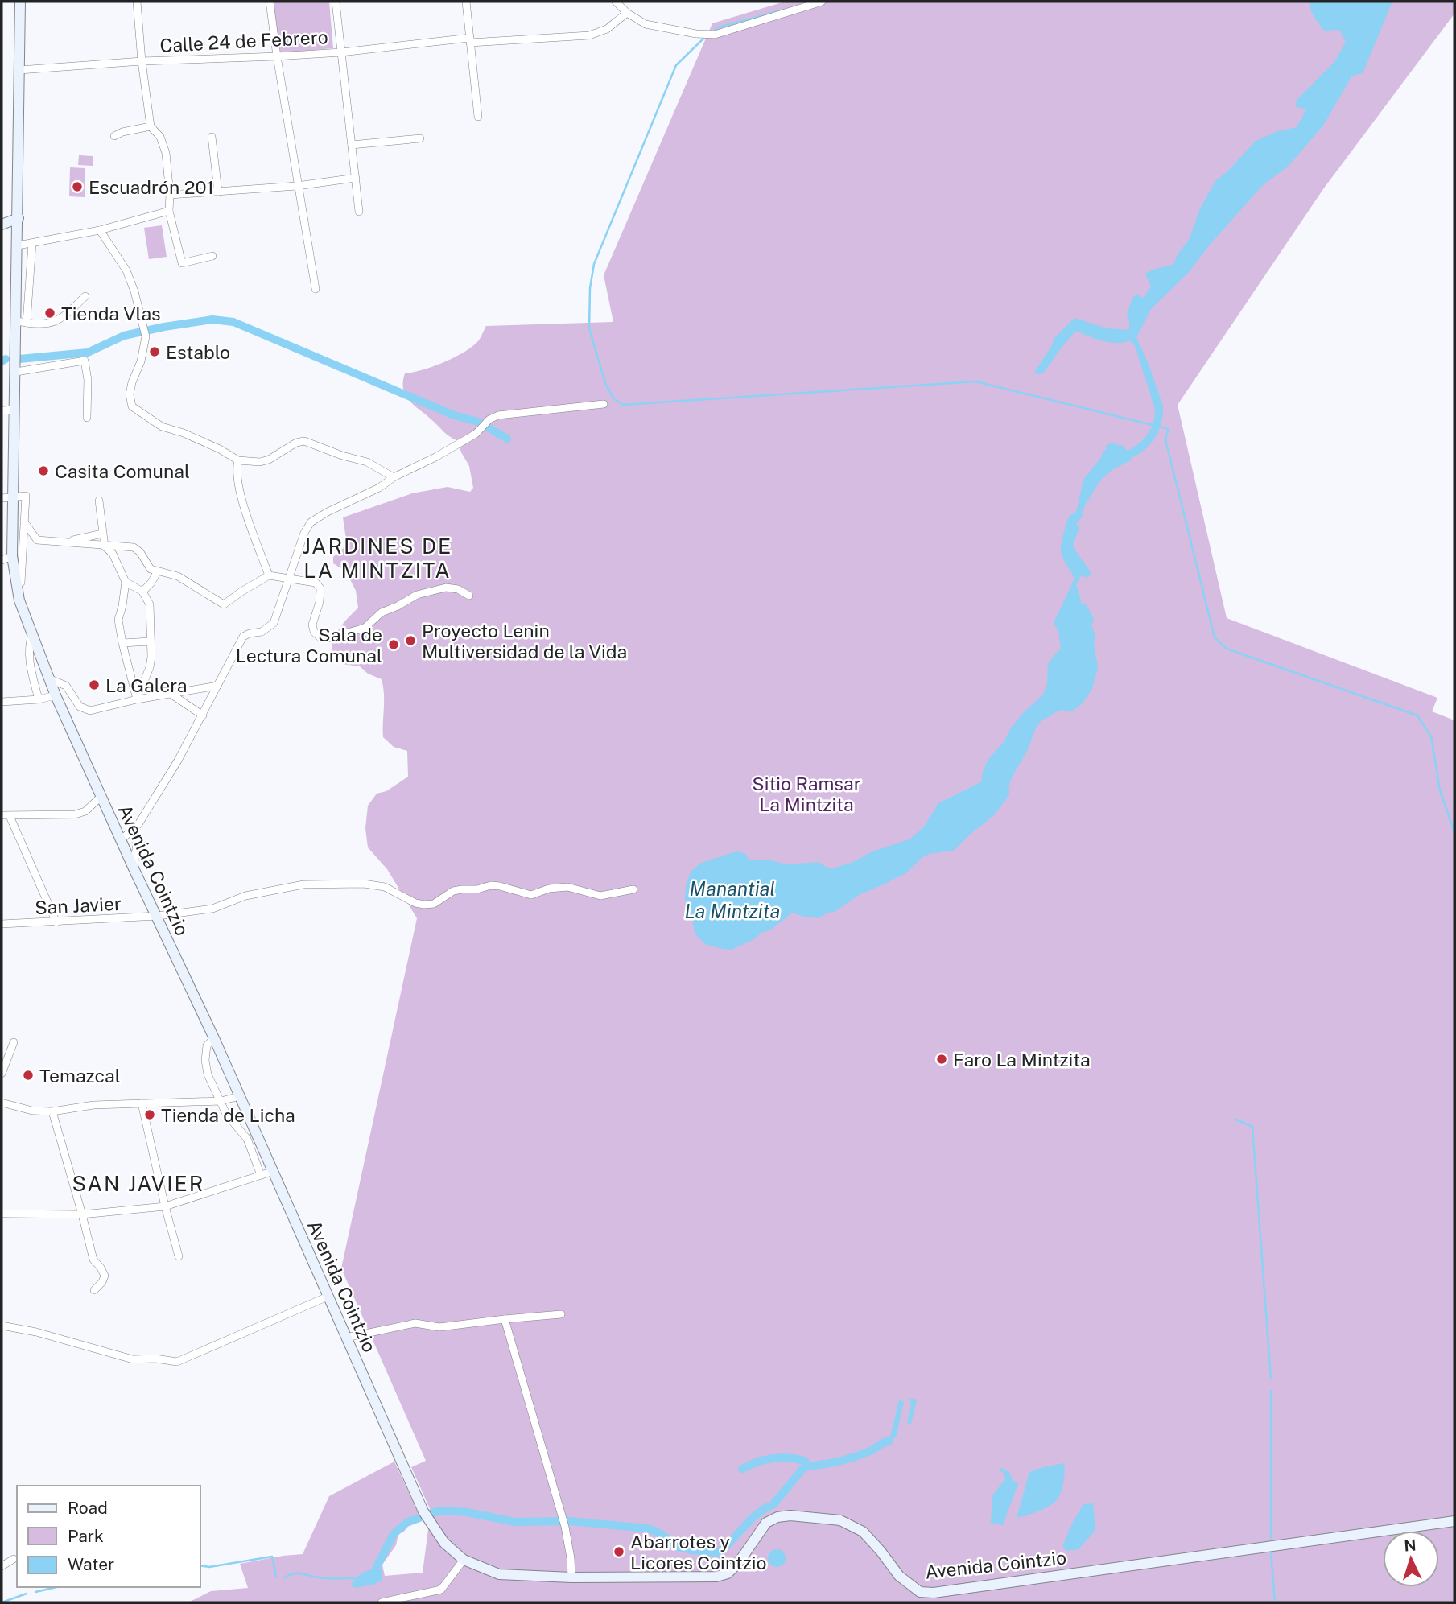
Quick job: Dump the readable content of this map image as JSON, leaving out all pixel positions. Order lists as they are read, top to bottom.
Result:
{
  "streets": {
    "main road": ["Avenida Cointzio"],
    "street": ["Calle 24 de Febrero", "San Javier"]
  },
  "crossings": [
    ["Calle 24 de Febrero", "Avenida Cointzio"],
    ["Avenida Cointzio", "San Javier"]
  ],
  "districts": ["JARDINES DE LA MINTZITA", "SAN JAVIER"],
  "water": ["Manantial La Mintzita"],
  "parks": ["Sitio Ramsar La Mintzita"],
  "places": [
    "Escuadrón 201",
    "Tienda Vlas",
    "Establo",
    "Casita Comunal",
    "Proyecto Lenin Multiversidad de la Vida",
    "Sala de Lectura Comunal",
    "La Galera",
    "Faro La Mintzita",
    "Temazcal",
    "Tienda de Licha",
    "Abarrotes y Licores Cointzio"
  ],
  "legend": ["Road", "Park", "Water"],
  "north": "top"
}
